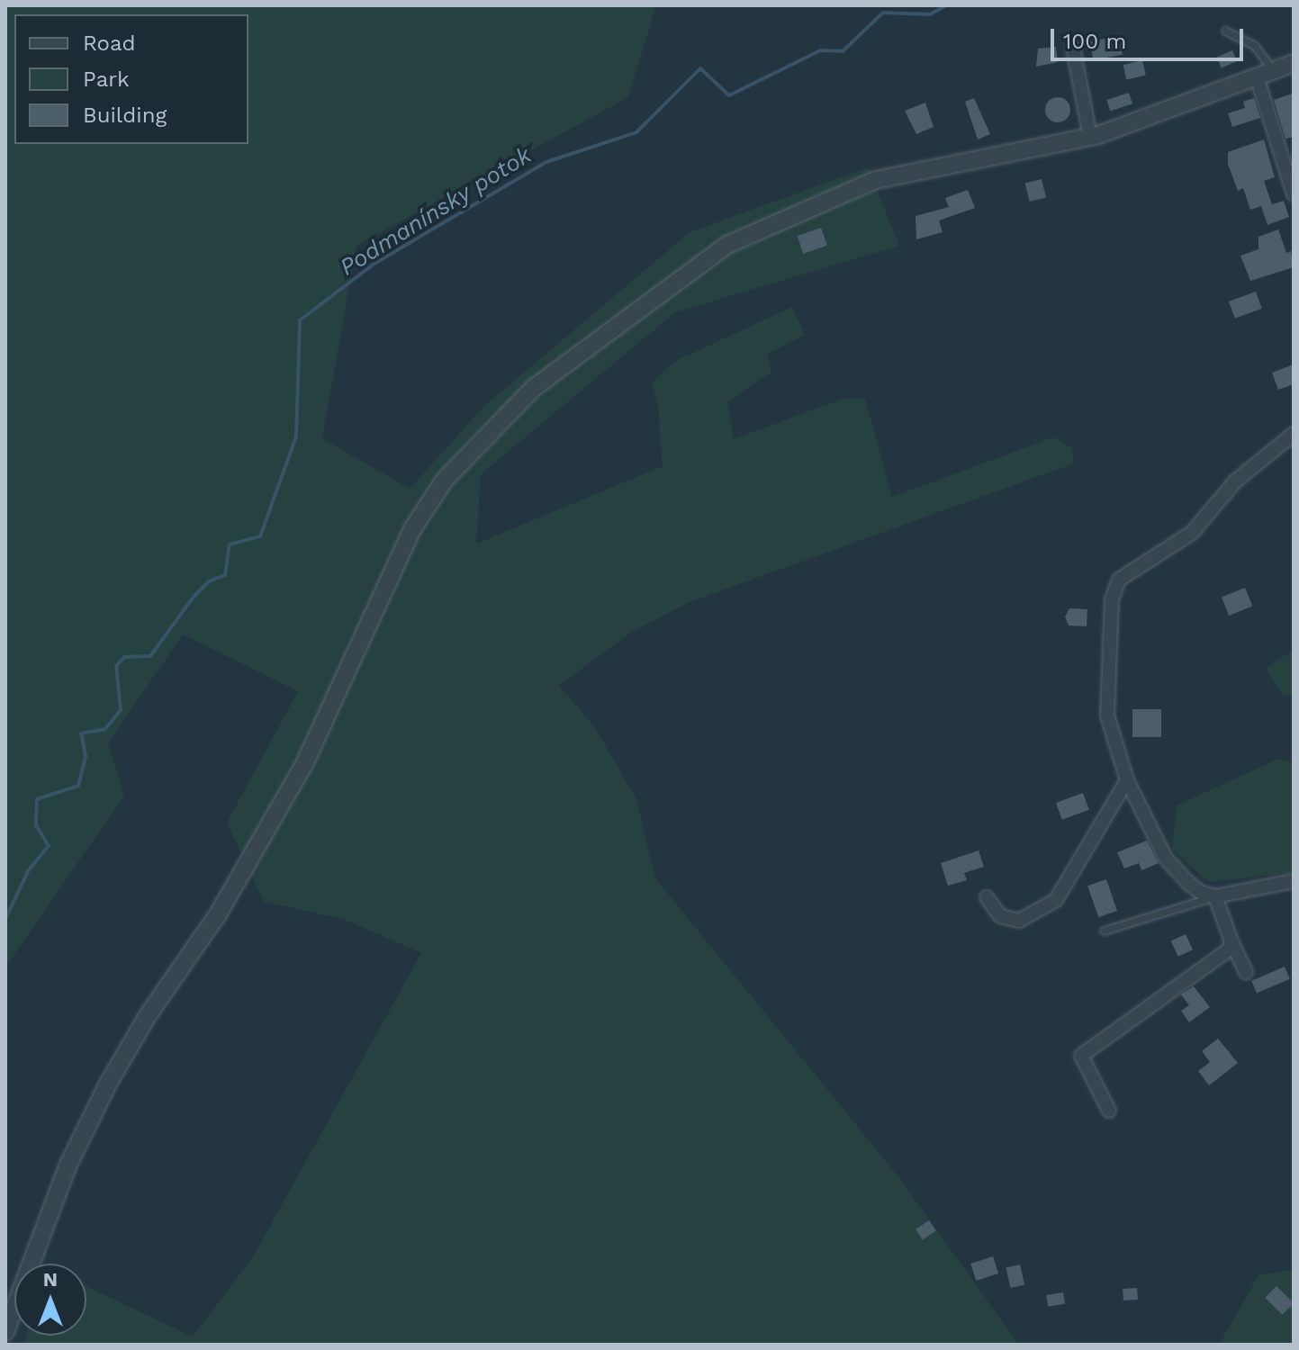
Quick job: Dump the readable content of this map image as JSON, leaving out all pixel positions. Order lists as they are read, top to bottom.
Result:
{
  "water": ["Podmanínsky potok"],
  "legend": ["Road", "Park", "Building"],
  "scale_bar": "100 m",
  "north": "top"
}
